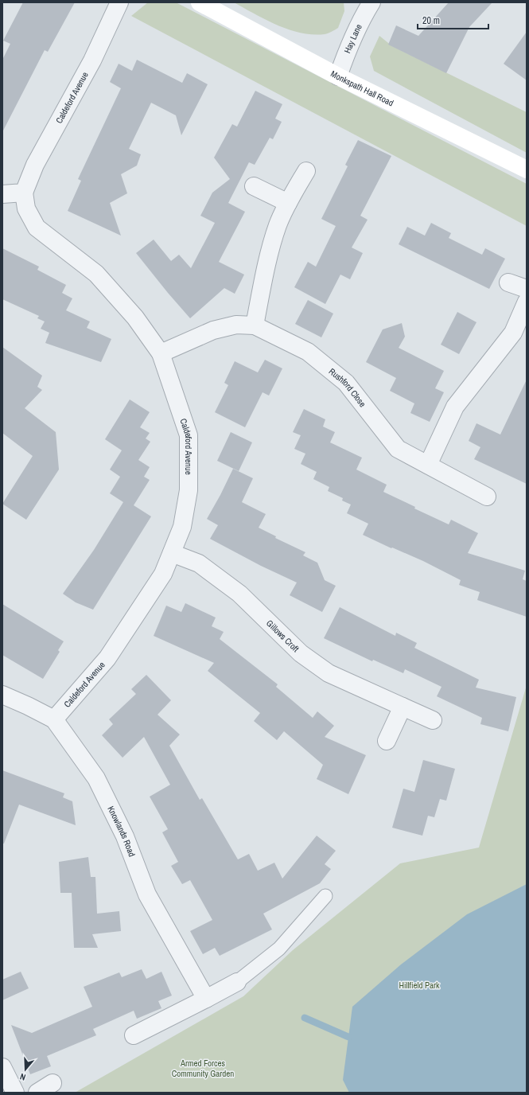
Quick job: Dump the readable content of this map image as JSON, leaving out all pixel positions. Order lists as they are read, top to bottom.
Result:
{
  "streets": {
    "street": [
      "Hay Lane",
      "Monkspath Hall Road",
      "Caldeford Avenue",
      "Rushford Close",
      "Gillows Croft",
      "Knowlands Road"
    ]
  },
  "crossings": [
    ["Hay Lane", "Monkspath Hall Road"],
    ["Caldeford Avenue", "Rushford Close"],
    ["Caldeford Avenue", "Gillows Croft"],
    ["Caldeford Avenue", "Knowlands Road"]
  ],
  "parks": ["Hillfield Park", "Armed Forces Community Garden"],
  "scale_bar": "20 m",
  "north": "bottom"
}
